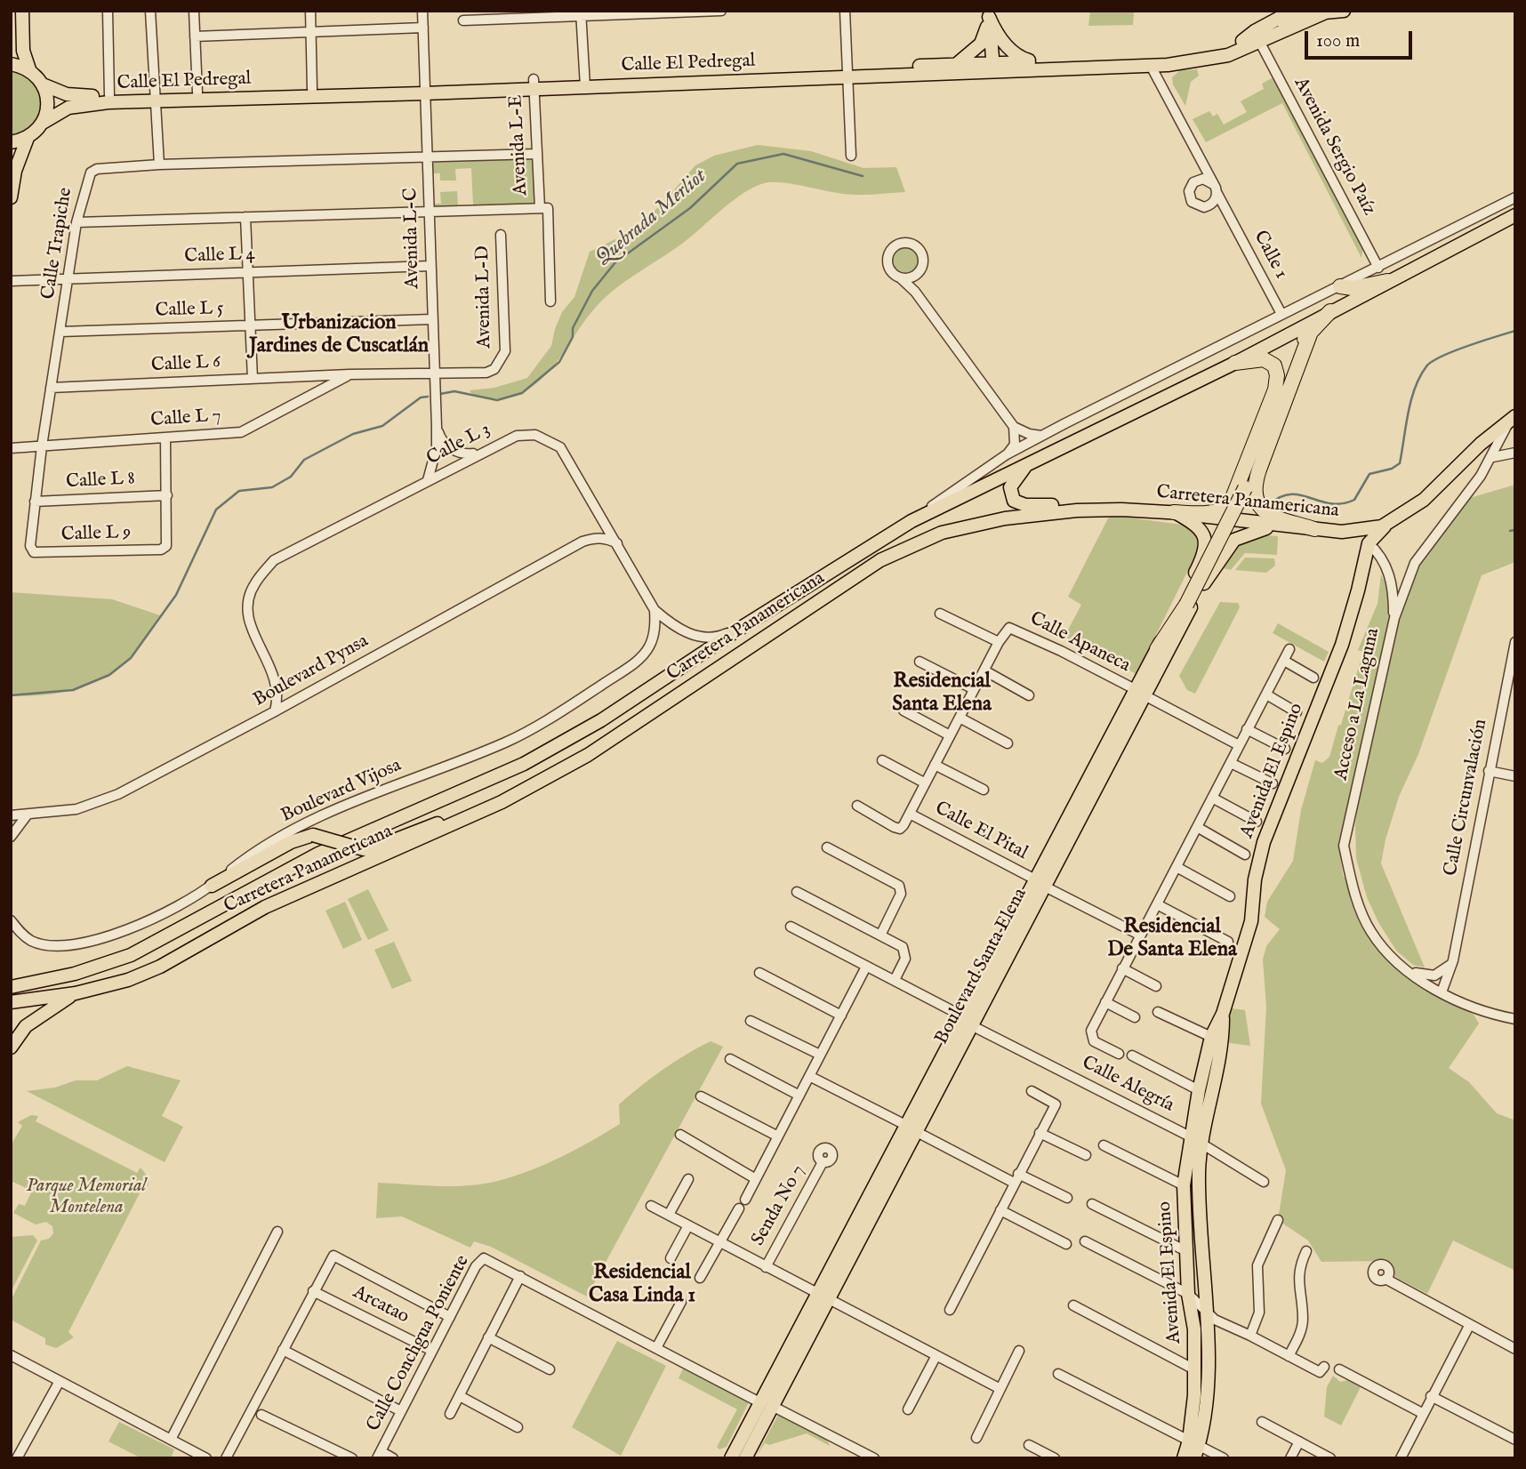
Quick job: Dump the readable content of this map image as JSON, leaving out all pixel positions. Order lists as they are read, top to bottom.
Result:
{
  "streets": {
    "main road": [
      "Calle El Pedregal",
      "Carretera Panamericana",
      "Avenida El Espino",
      "Boulevard Santa Elena"
    ],
    "street": [
      "Avenida L-E",
      "Avenida Sergio Paíz",
      "Avenida L-C",
      "Calle Trapiche",
      "Calle 1",
      "Calle L 4",
      "Avenida L-D",
      "Calle L 5",
      "Calle L 6",
      "Calle L 7",
      "Calle L 3",
      "Calle L 8",
      "Calle L 9",
      "Calle Apaneca",
      "Boulevard Pynsa",
      "Acceso a La Laguna",
      "Boulevard Vijosa",
      "Calle Circunvalación",
      "Calle El Pital",
      "Calle Alegría",
      "Senda No 7",
      "Arcatao",
      "Calle Conchgua Poniente"
    ]
  },
  "crossings": [
    ["Calle El Pedregal", "Avenida L-E"],
    ["Calle El Pedregal", "Avenida Sergio Paíz"],
    ["Calle El Pedregal", "Avenida L-C"],
    ["Calle El Pedregal", "Calle 1"],
    ["Avenida L-E", "Calle Trapiche"],
    ["Avenida Sergio Paíz", "Carretera Panamericana"],
    ["Avenida L-C", "Calle Trapiche"],
    ["Avenida L-C", "Calle L 4"],
    ["Avenida L-C", "Avenida L-D"],
    ["Avenida L-C", "Calle L 5"],
    ["Avenida L-C", "Calle L 6"],
    ["Avenida L-C", "Calle L 3"],
    ["Calle Trapiche", "Calle L 4"],
    ["Calle Trapiche", "Calle L 5"],
    ["Calle Trapiche", "Calle L 6"],
    ["Calle Trapiche", "Calle L 7"],
    ["Calle Trapiche", "Calle L 8"],
    ["Calle Trapiche", "Calle L 9"],
    ["Calle 1", "Carretera Panamericana"],
    ["Avenida L-D", "Calle L 6"],
    ["Calle L 6", "Calle L 7"],
    ["Calle L 3", "Carretera Panamericana"],
    ["Calle L 3", "Boulevard Pynsa"],
    ["Calle L 3", "Boulevard Vijosa"],
    ["Calle L 8", "Calle L 9"],
    ["Carretera Panamericana", "Acceso a La Laguna"],
    ["Carretera Panamericana", "Boulevard Santa Elena"],
    ["Calle Apaneca", "Boulevard Santa Elena"],
    ["Acceso a La Laguna", "Calle Circunvalación"],
    ["Avenida El Espino", "Calle Alegría"],
    ["Calle El Pital", "Boulevard Santa Elena"],
    ["Boulevard Santa Elena", "Calle Alegría"],
    ["Boulevard Santa Elena", "Calle Conchgua Poniente"],
    ["Arcatao", "Calle Conchgua Poniente"]
  ],
  "districts": [
    "Urbanizacion Jardines de Cuscatlán",
    "Residencial Santa Elena",
    "Residencial De Santa Elena",
    "Residencial Casa Linda 1"
  ],
  "water": ["Quebrada Merliot"],
  "parks": ["Parque Memorial Montelena"],
  "scale_bar": "100 m"
}
